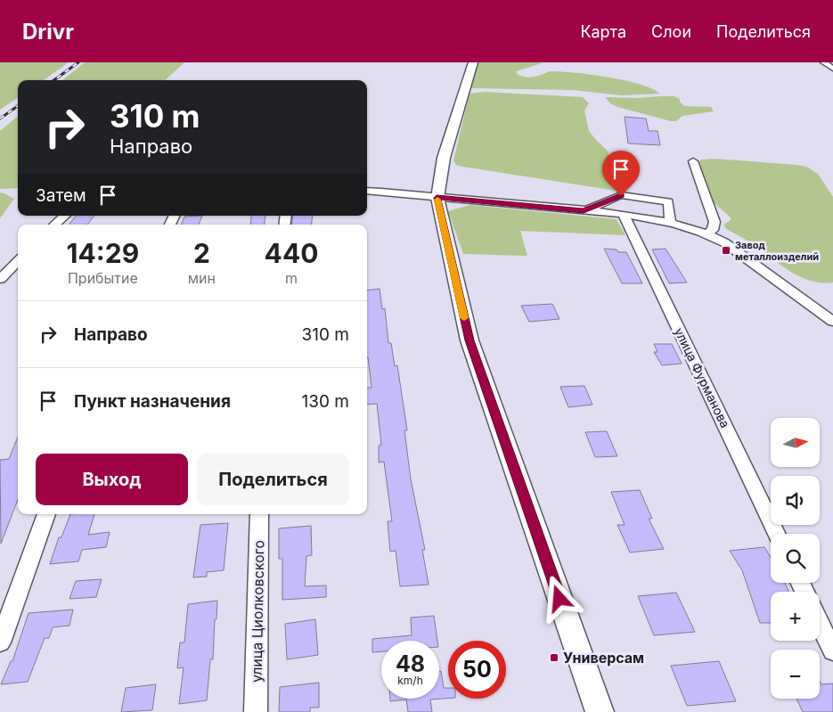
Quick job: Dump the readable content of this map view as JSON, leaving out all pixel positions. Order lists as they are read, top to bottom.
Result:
{
  "streets": {
    "street": ["улица Фурманова", "улица Циолковского"]
  },
  "places": {
    "transit": ["Завод металлоизделий", "Универсам"]
  },
  "north": "right",
  "page": {
    "header": "Drivr",
    "nav": ["Карта", "Слои", "Поделиться"],
    "turn": ["310 m", "Направо"],
    "then": "Затем",
    "eta": [
      "14:29",
      "Прибытие",
      "2",
      "мин",
      "440",
      "m"
    ],
    "list": [
      {
        "name": "Направо",
        "value": "310 m"
      },
      {
        "name": "Пункт назначения",
        "value": "130 m"
      }
    ],
    "map_buttons": ["+", "−"],
    "buttons": ["Выход", "Поделиться"],
    "speed": "48 km/h",
    "limit": "50"
  }
}
